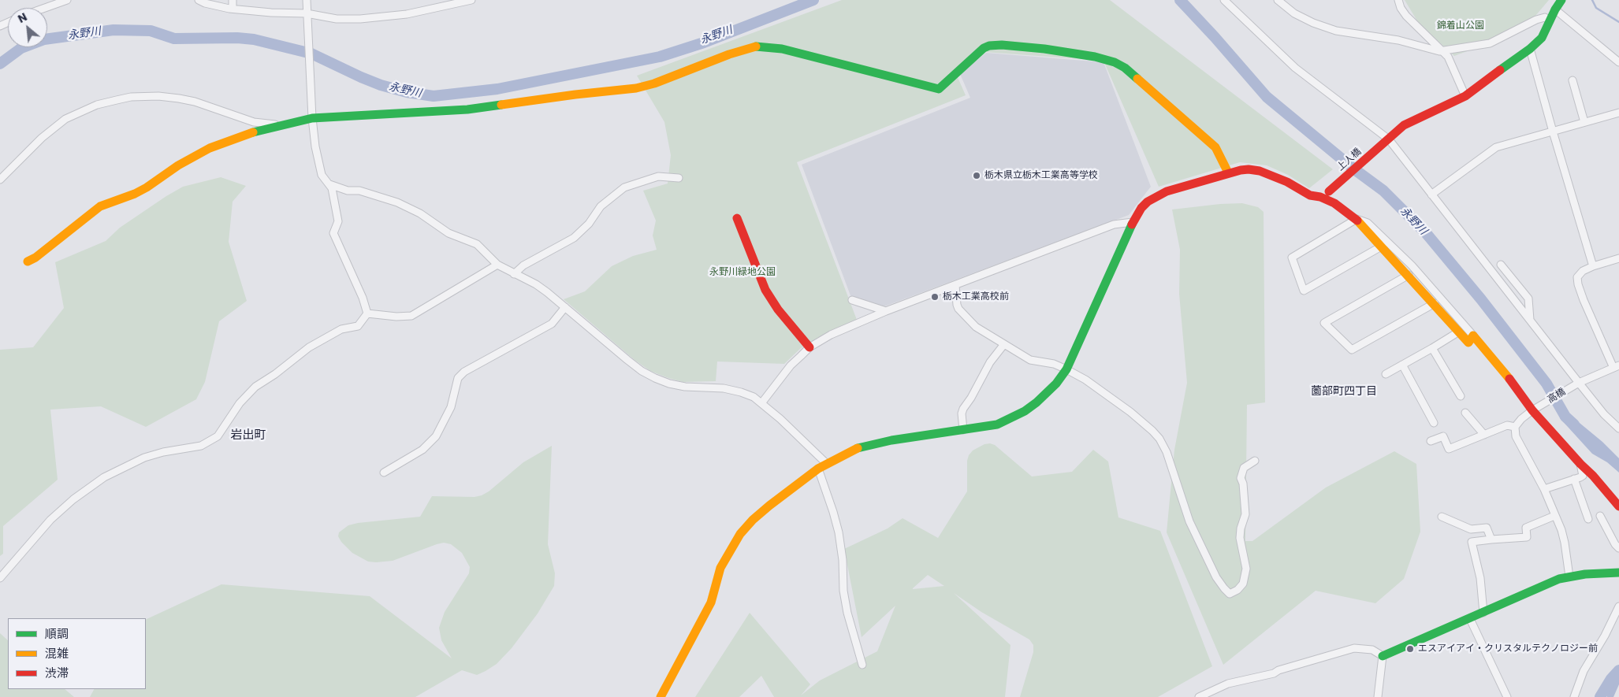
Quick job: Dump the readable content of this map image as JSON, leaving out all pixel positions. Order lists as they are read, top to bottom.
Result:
{
  "streets": {
    "street": ["上人橋", "高橋"]
  },
  "districts": ["薗部町四丁目", "岩出町"],
  "water": ["永野川"],
  "parks": ["錦着山公園", "永野川緑地公園"],
  "places": ["栃木県立栃木工業高等学校", "栃木工業高校前", "エスアイアイ・クリスタルテクノロジー前"],
  "legend": ["順調", "混雑", "渋滞"],
  "north": "top left"
}
